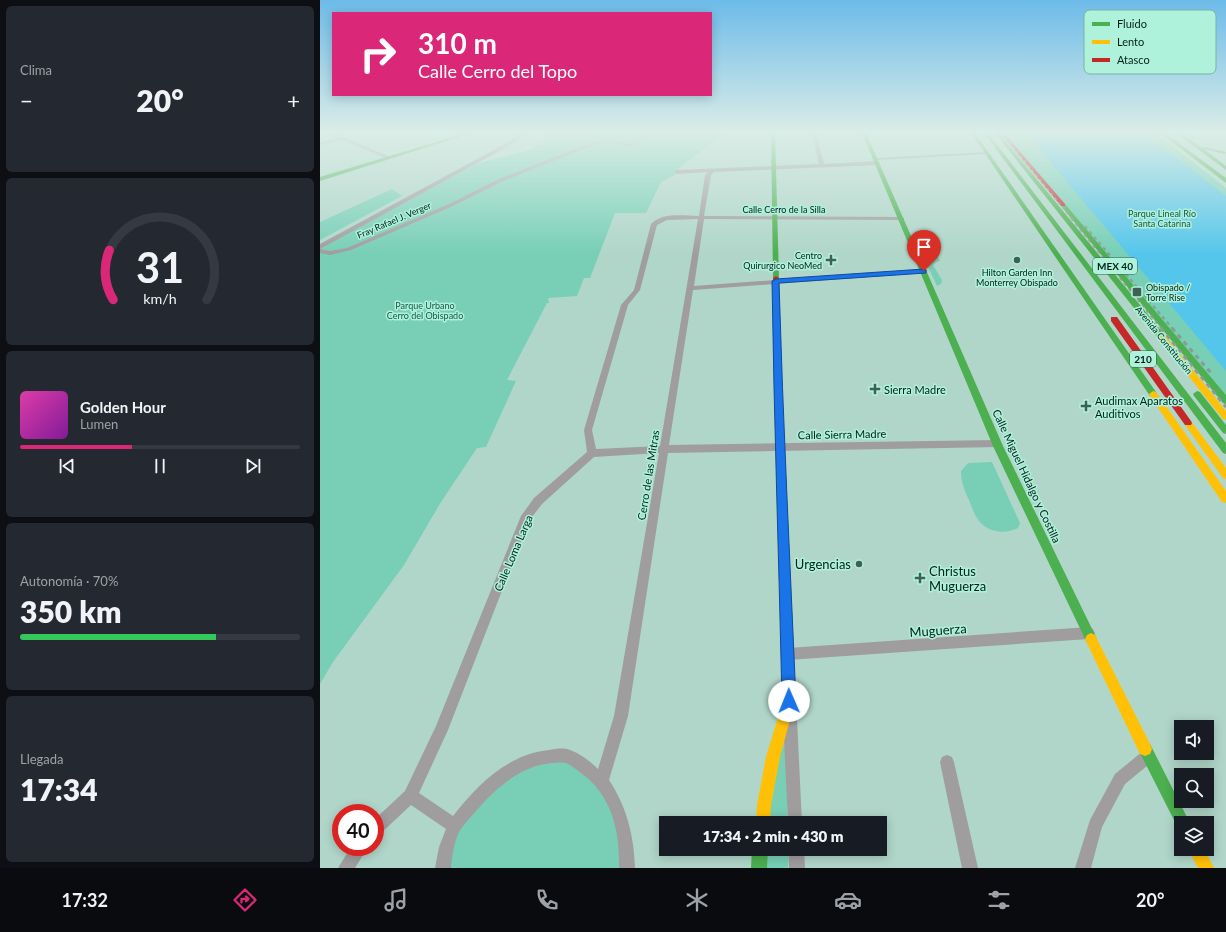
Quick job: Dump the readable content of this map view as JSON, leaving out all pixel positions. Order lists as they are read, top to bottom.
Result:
{
  "streets": {
    "main road": [
      "MEX 40",
      "Avenida Constitución",
      "210",
      "Calle Miguel Hidalgo y Costilla"
    ],
    "street": [
      "Calle Cerro de la Silla",
      "Fray Rafael J. Verger",
      "Calle Sierra Madre",
      "Cerro de las Mitras",
      "Calle Loma Larga",
      "Muguerza"
    ]
  },
  "crossings": [
    ["Calle Cerro de la Silla", "Calle Sierra Madre"],
    ["Calle Cerro de la Silla", "Cerro de las Mitras"],
    ["Calle Cerro de la Silla", "Calle Miguel Hidalgo y Costilla"],
    ["Calle Cerro de la Silla", "Calle Loma Larga"],
    ["Avenida Constitución", "210"],
    ["Calle Sierra Madre", "Cerro de las Mitras"],
    ["Calle Sierra Madre", "Calle Miguel Hidalgo y Costilla"],
    ["Calle Sierra Madre", "Calle Loma Larga"],
    ["Calle Miguel Hidalgo y Costilla", "Muguerza"]
  ],
  "parks": ["Parque Lineal Río Santa Catarina", "Parque Urbano Cerro del Obispado"],
  "places": {
    "health": [
      "Centro Quirurgico NeoMed",
      "Sierra Madre",
      "Audimax Aparatos Auditivos",
      "Christus Muguerza"
    ],
    "other": ["Hilton Garden Inn Monterrey Obispado", "Urgencias"],
    "transit": ["Obispado / Torre Rise"]
  },
  "legend": ["Fluido", "Lento", "Atasco"],
  "page": {
    "tile": [
      "Clima",
      ["Autonomía · 70%", "350 km"],
      ["Llegada", "17:34"]
    ],
    "turn": ["310 m", "Calle Cerro del Topo"],
    "heat": ["−", "20°", "+"],
    "song": ["Golden Hour", "Lumen"],
    "limit": "40",
    "trip": "17:34 · 2 min · 430 m",
    "tabs": ["17:32", "20°"],
    "gauge": ["31", "km/h"]
  }
}
